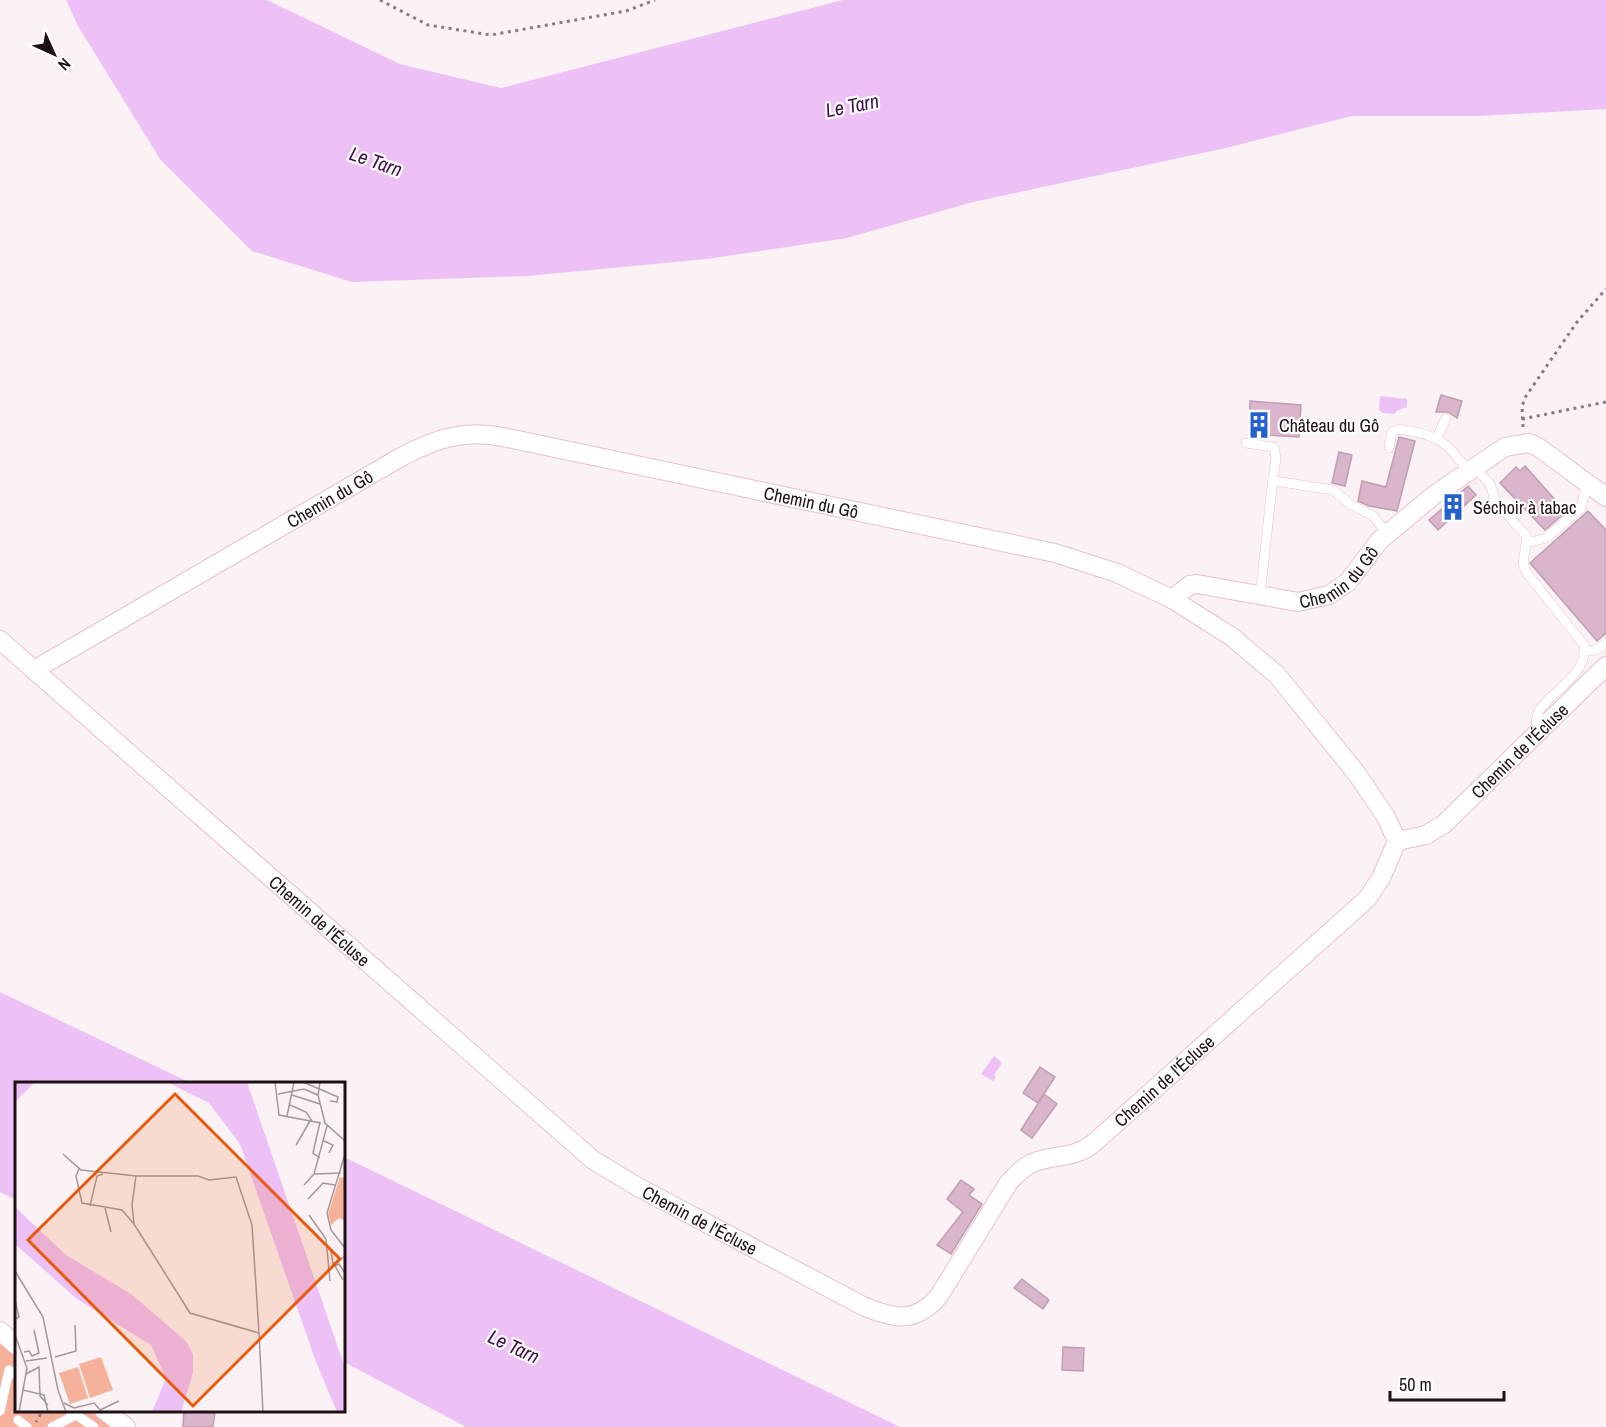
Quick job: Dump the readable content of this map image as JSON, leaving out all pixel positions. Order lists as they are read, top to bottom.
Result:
{
  "streets": {
    "street": ["Chemin du Gô", "Chemin de l'Écluse"]
  },
  "crossings": [
    ["Chemin du Gô", "Chemin de l'Écluse"]
  ],
  "water": ["Le Tarn"],
  "places": {
    "building": ["Château du Gô", "Séchoir à tabac"]
  },
  "scale_bar": "50 m",
  "north": "bottom right"
}
